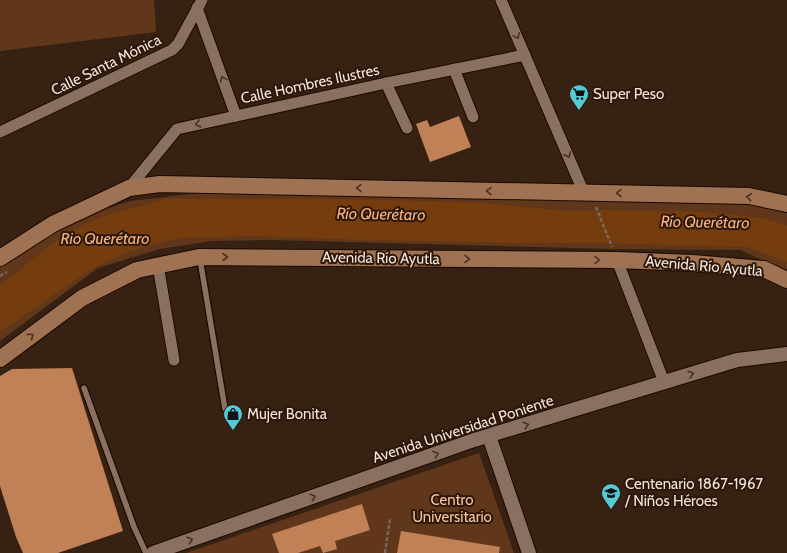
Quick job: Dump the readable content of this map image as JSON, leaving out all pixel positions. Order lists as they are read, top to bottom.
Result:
{
  "streets": {
    "main road": ["Avenida Río Ayutla"],
    "street": ["Calle Santa Mónica", "Calle Hombres Ilustres", "Avenida Universidad Poniente"]
  },
  "one_way": ["Avenida Universidad Poniente"],
  "water": ["Río Querétaro", "Rio Querétaro"],
  "parks": ["Centro Universitario"],
  "places": {
    "supermarket": ["Super Peso"],
    "shop": ["Mujer Bonita"],
    "school or university": ["Centenario 1867-1967 / Niños Héroes"]
  }
}
